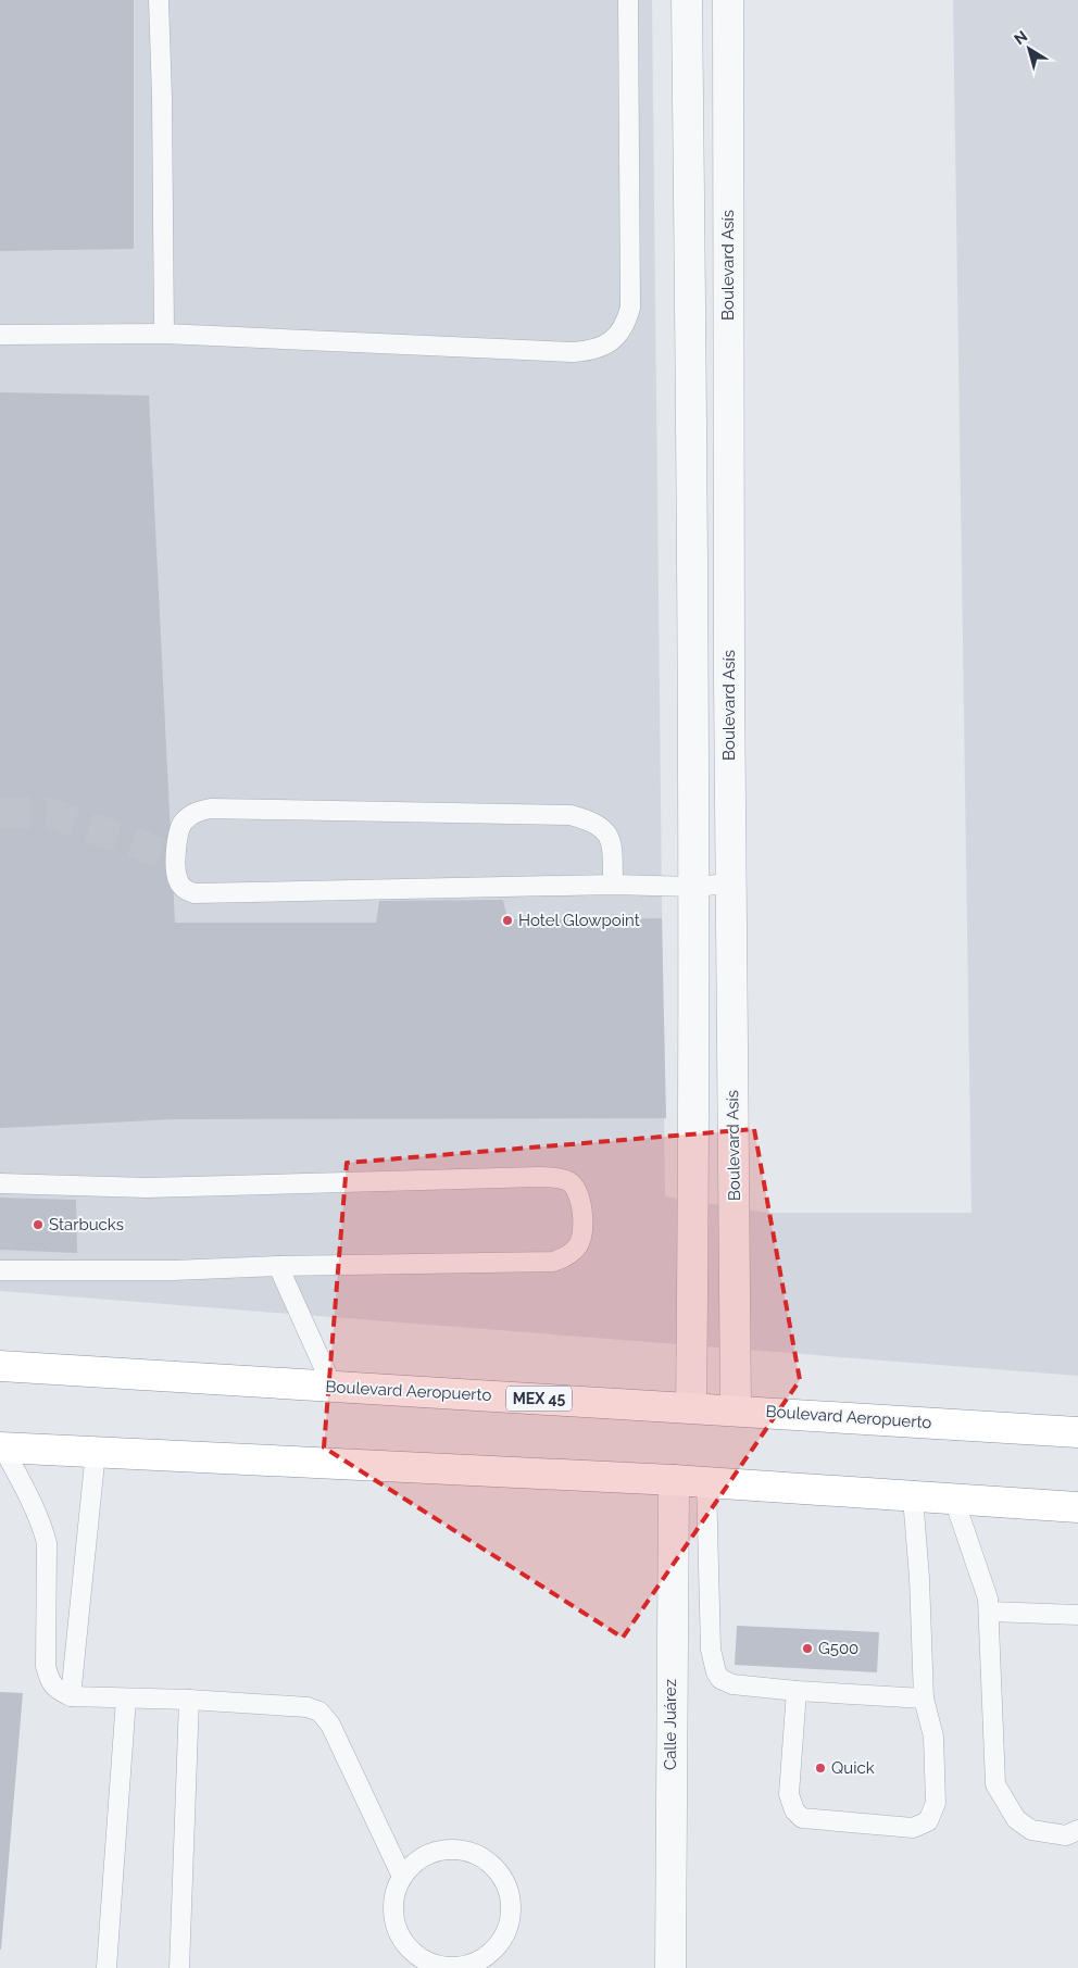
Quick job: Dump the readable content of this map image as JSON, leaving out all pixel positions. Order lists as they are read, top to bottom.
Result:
{
  "streets": {
    "highway": ["Boulevard Aeropuerto", "MEX 45"],
    "street": ["Boulevard Asís", "Calle Juárez"]
  },
  "crossings": [
    ["Boulevard Asís", "Boulevard Aeropuerto"]
  ],
  "places": [
    "Hotel Glowpoint",
    "Starbucks",
    "G500",
    "Quick"
  ],
  "north": "top left"
}
